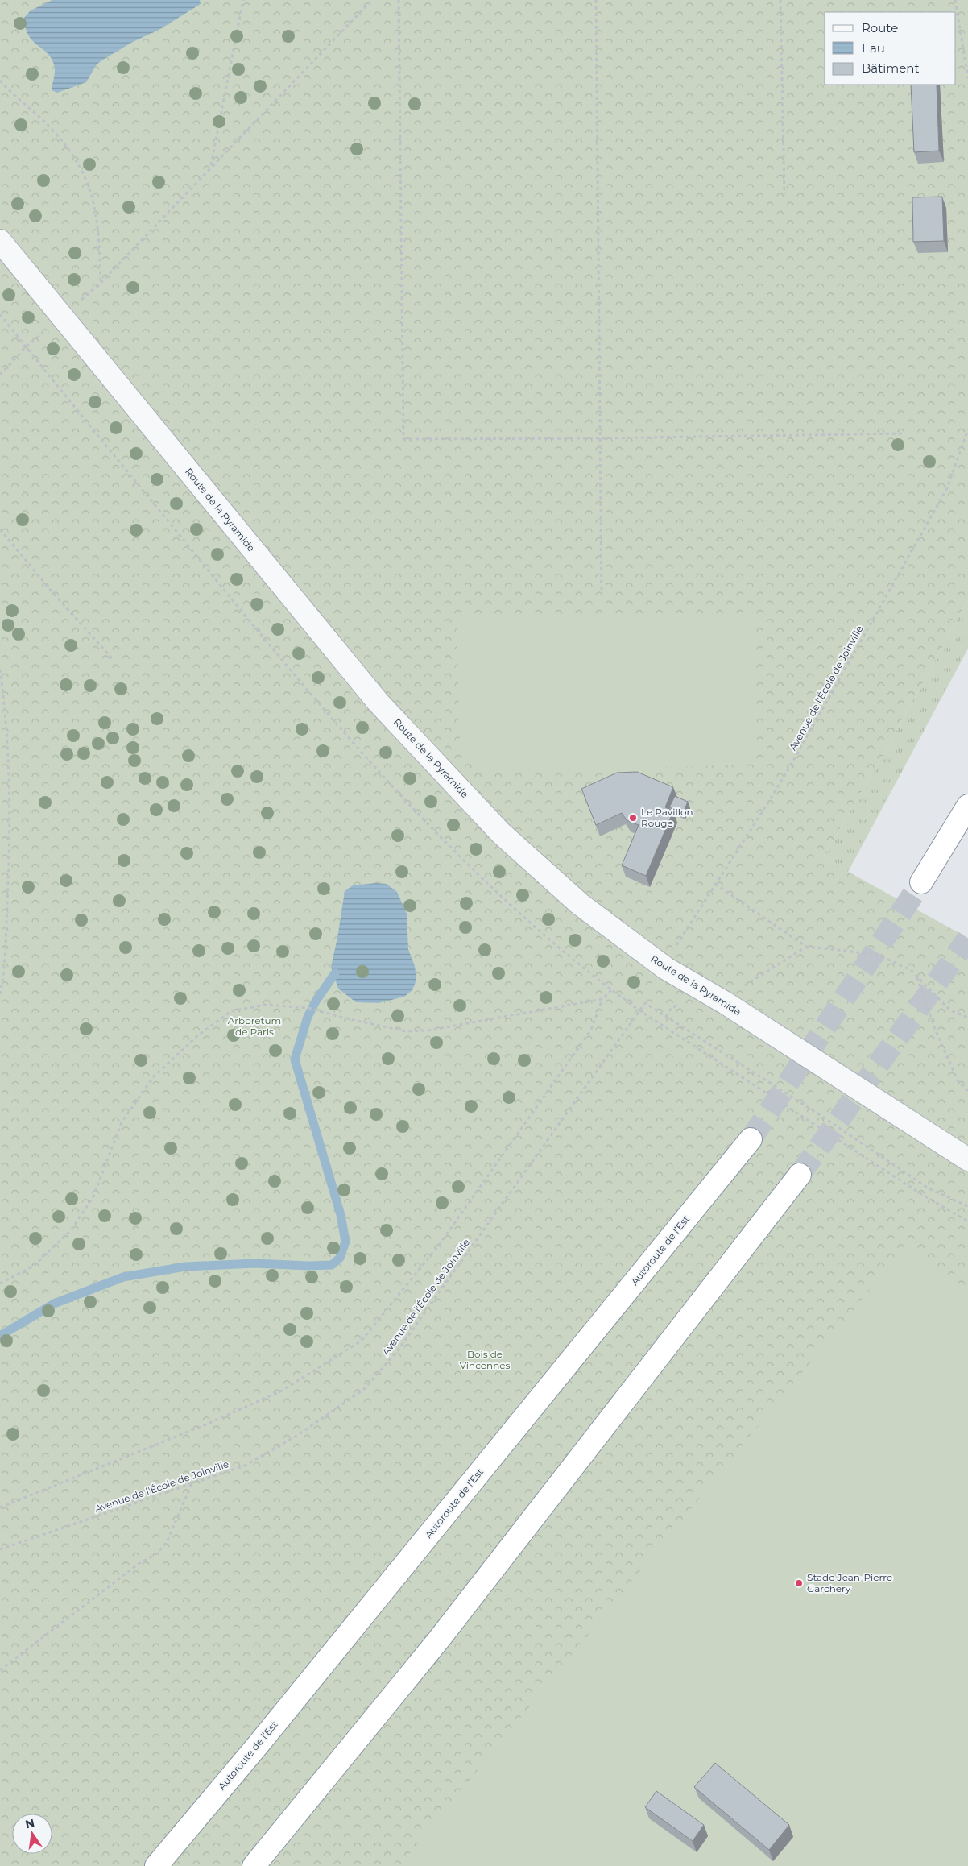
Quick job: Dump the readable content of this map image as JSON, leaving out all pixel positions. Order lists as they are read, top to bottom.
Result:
{
  "streets": {
    "highway": ["Autoroute de l’Est"],
    "street": ["Route de la Pyramide"],
    "path": ["Avenue de l'École de Joinville"]
  },
  "parks": ["Arboretum de Paris", "Bois de Vincennes"],
  "places": ["Le Pavillon Rouge", "Stade Jean-Pierre Garchery"],
  "legend": ["Route", "Eau", "Bâtiment"],
  "north": "top"
}
